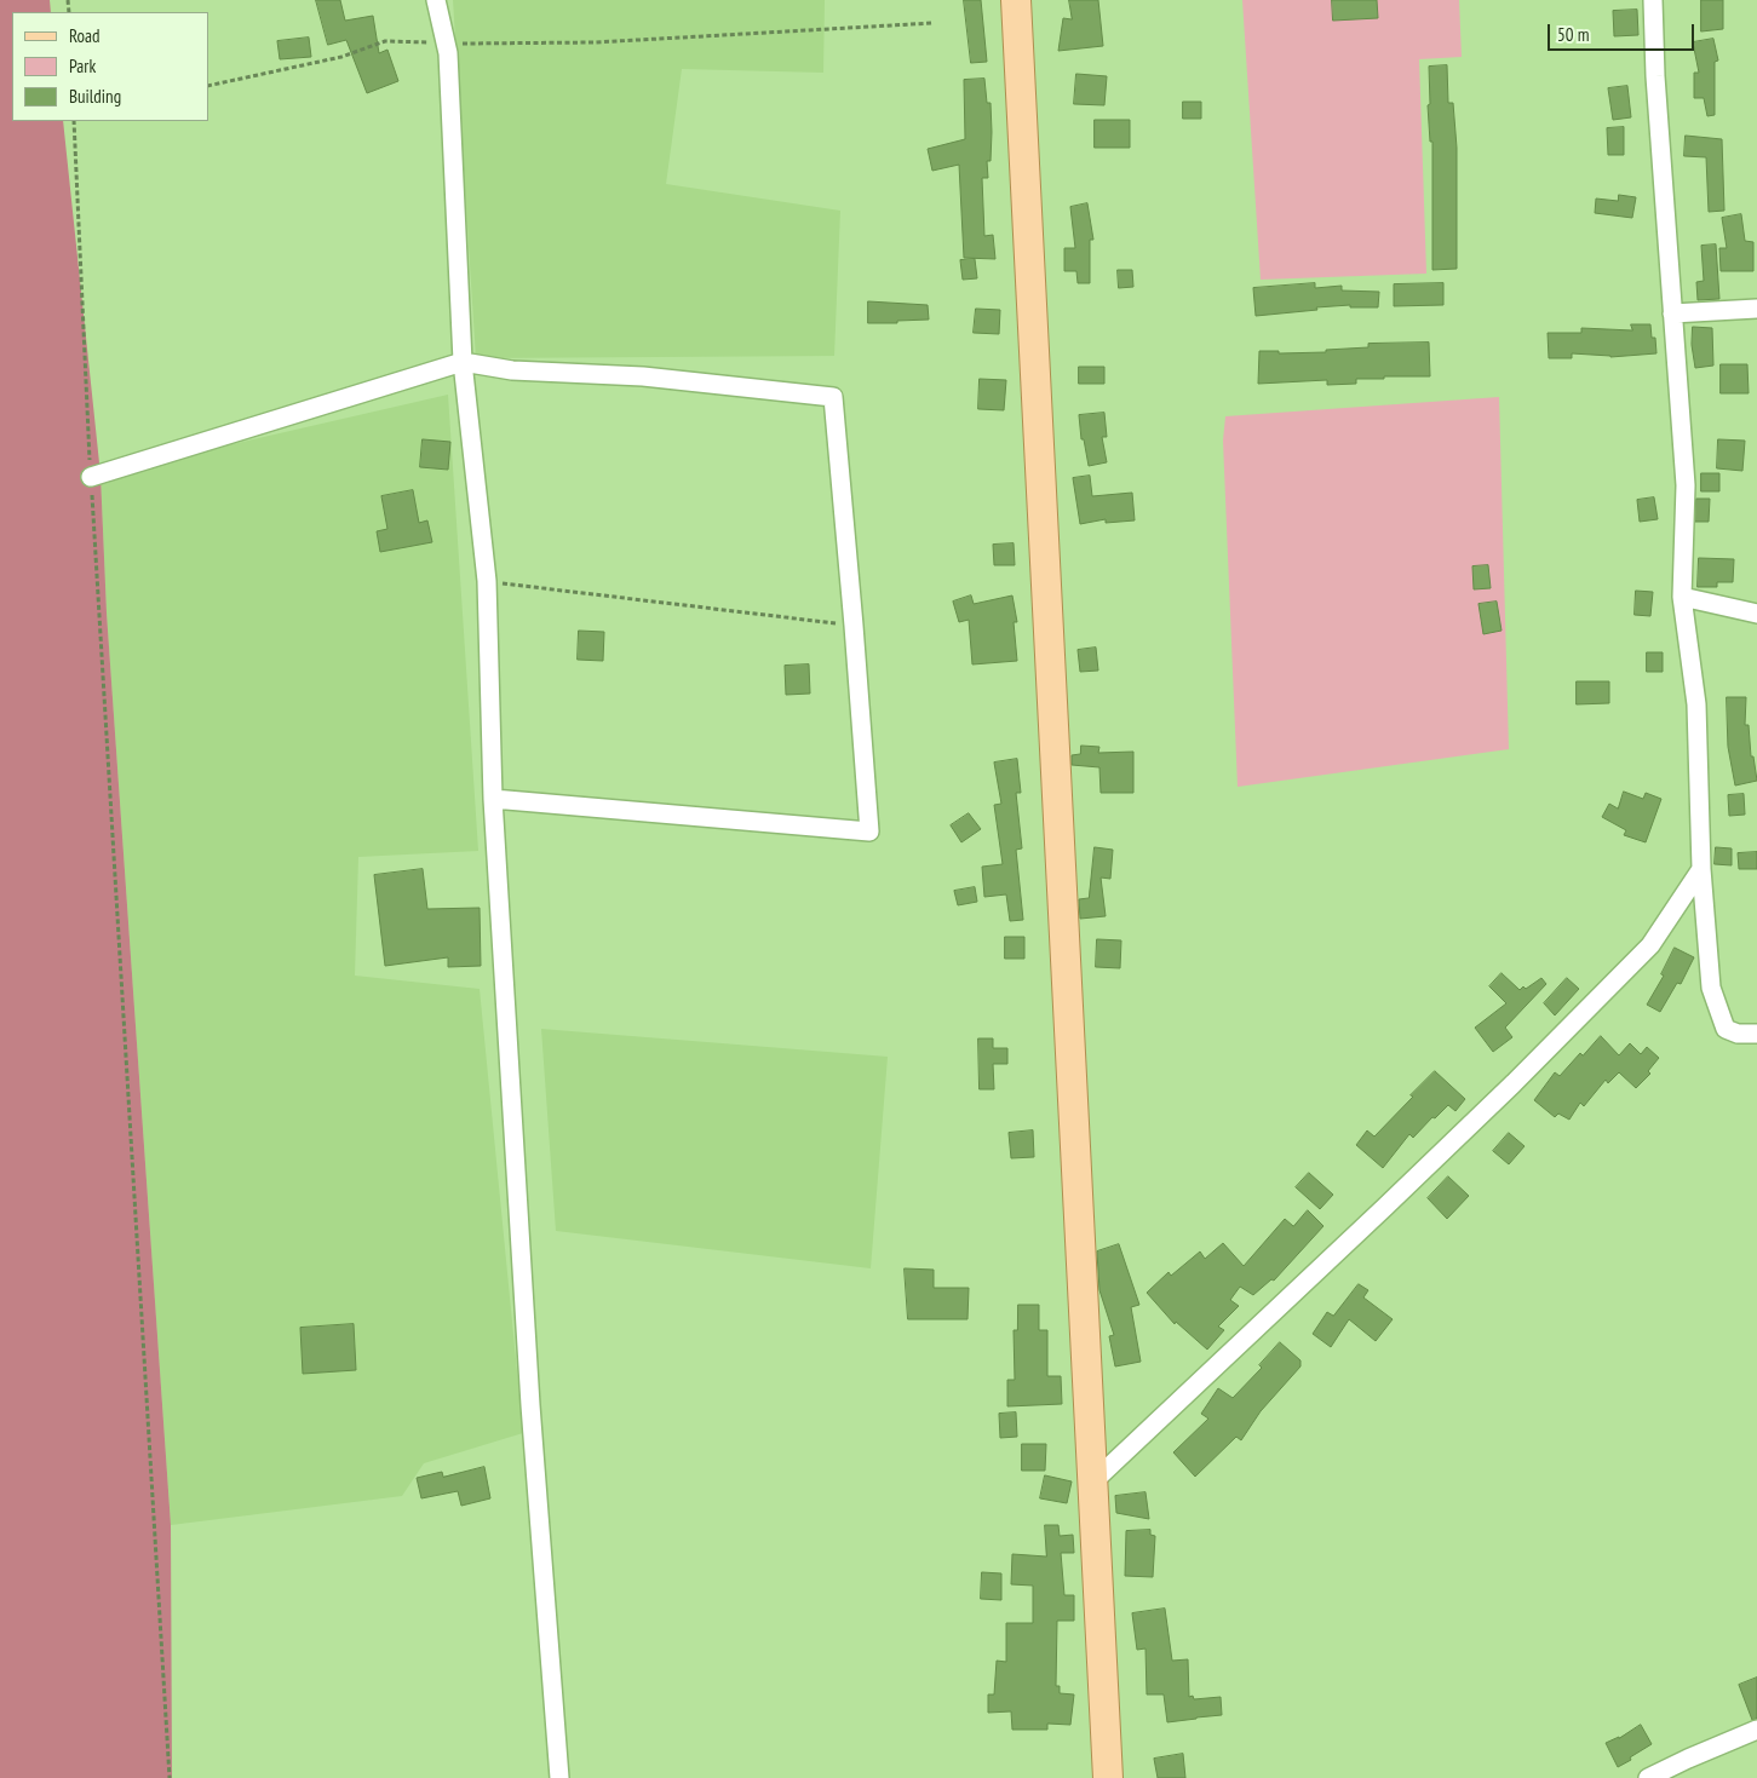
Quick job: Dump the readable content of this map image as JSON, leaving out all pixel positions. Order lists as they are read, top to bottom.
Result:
{
  "legend": ["Road", "Park", "Building"],
  "scale_bar": "50 m"
}
